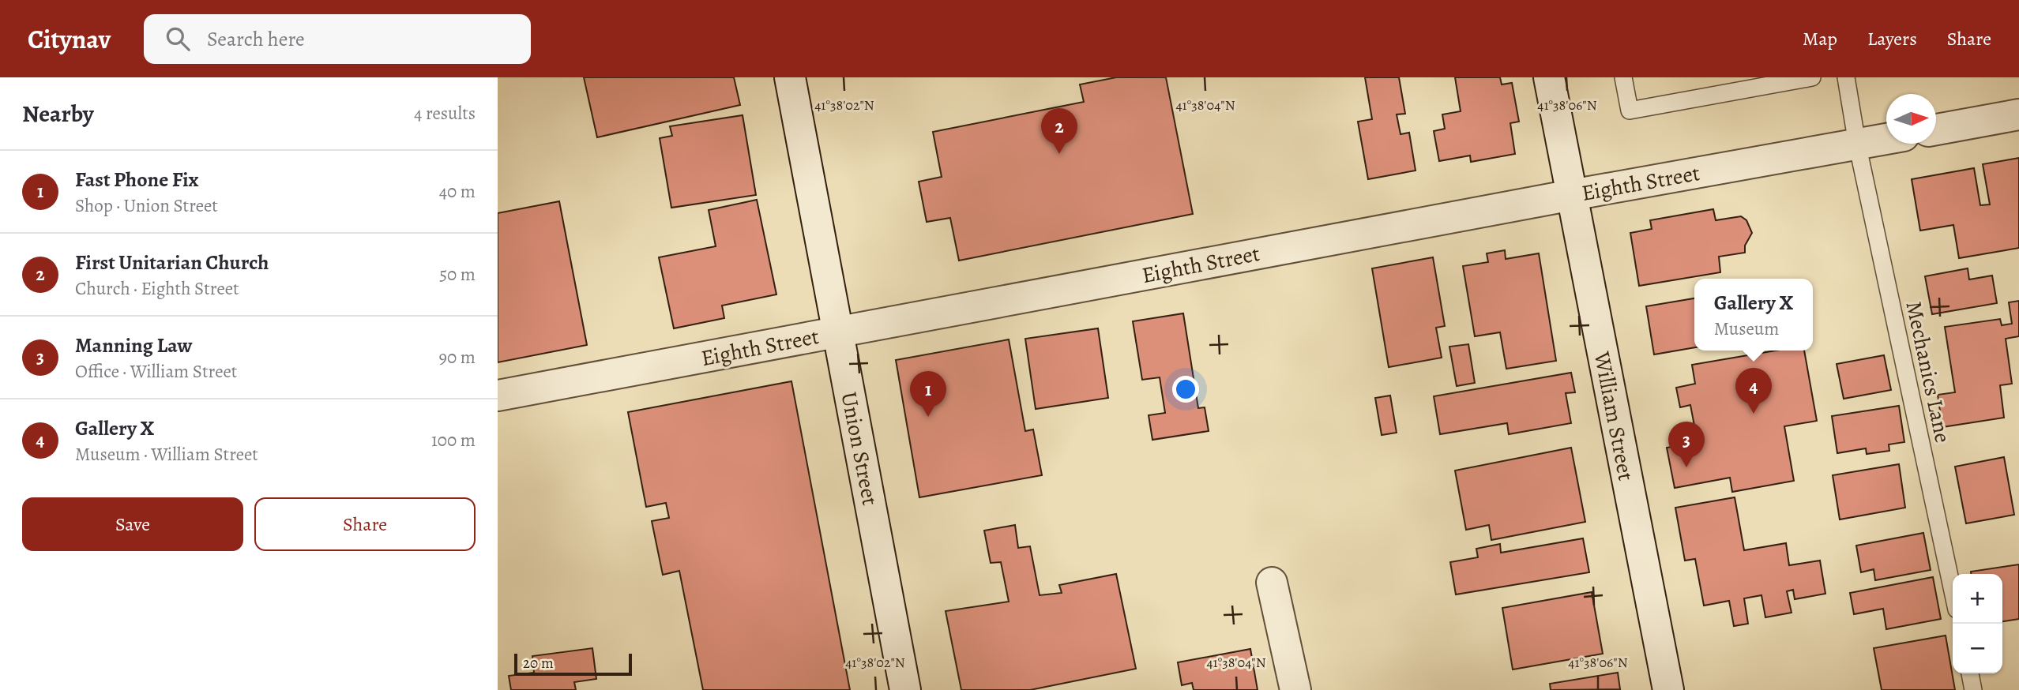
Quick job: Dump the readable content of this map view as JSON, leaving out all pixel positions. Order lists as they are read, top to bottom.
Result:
{
  "streets": {
    "street": ["Eighth Street", "William Street", "Union Street"],
    "lane": ["Mechanics Lane"]
  },
  "crossings": [
    ["Eighth Street", "Mechanics Lane"],
    ["Eighth Street", "William Street"],
    ["Eighth Street", "Union Street"]
  ],
  "scale_bar": "20 m",
  "north": "right",
  "page": {
    "header": "Citynav",
    "search": "Search here",
    "nav": ["Map", "Layers", "Share"],
    "heading": ["Nearby", "4 results"],
    "pins": [
      "2",
      "4",
      "1",
      "3"
    ],
    "list": [
      {
        "mark": "1",
        "name": "Fast Phone Fix",
        "note": "Shop · Union Street",
        "value": "40 m"
      },
      {
        "mark": "2",
        "name": "First Unitarian Church",
        "note": "Church · Eighth Street",
        "value": "50 m"
      },
      {
        "mark": "3",
        "name": "Manning Law",
        "note": "Office · William Street",
        "value": "90 m"
      },
      {
        "mark": "4",
        "name": "Gallery X",
        "note": "Museum · William Street",
        "value": "100 m"
      }
    ],
    "popup": ["Gallery X", "Museum"],
    "buttons": ["Save", "Share"],
    "map_buttons": ["+", "−"],
    "scale": "20 m"
  },
  "coordinates": ["41°38'02\"N", "41°38'04\"N", "41°38'06\"N"]
}
